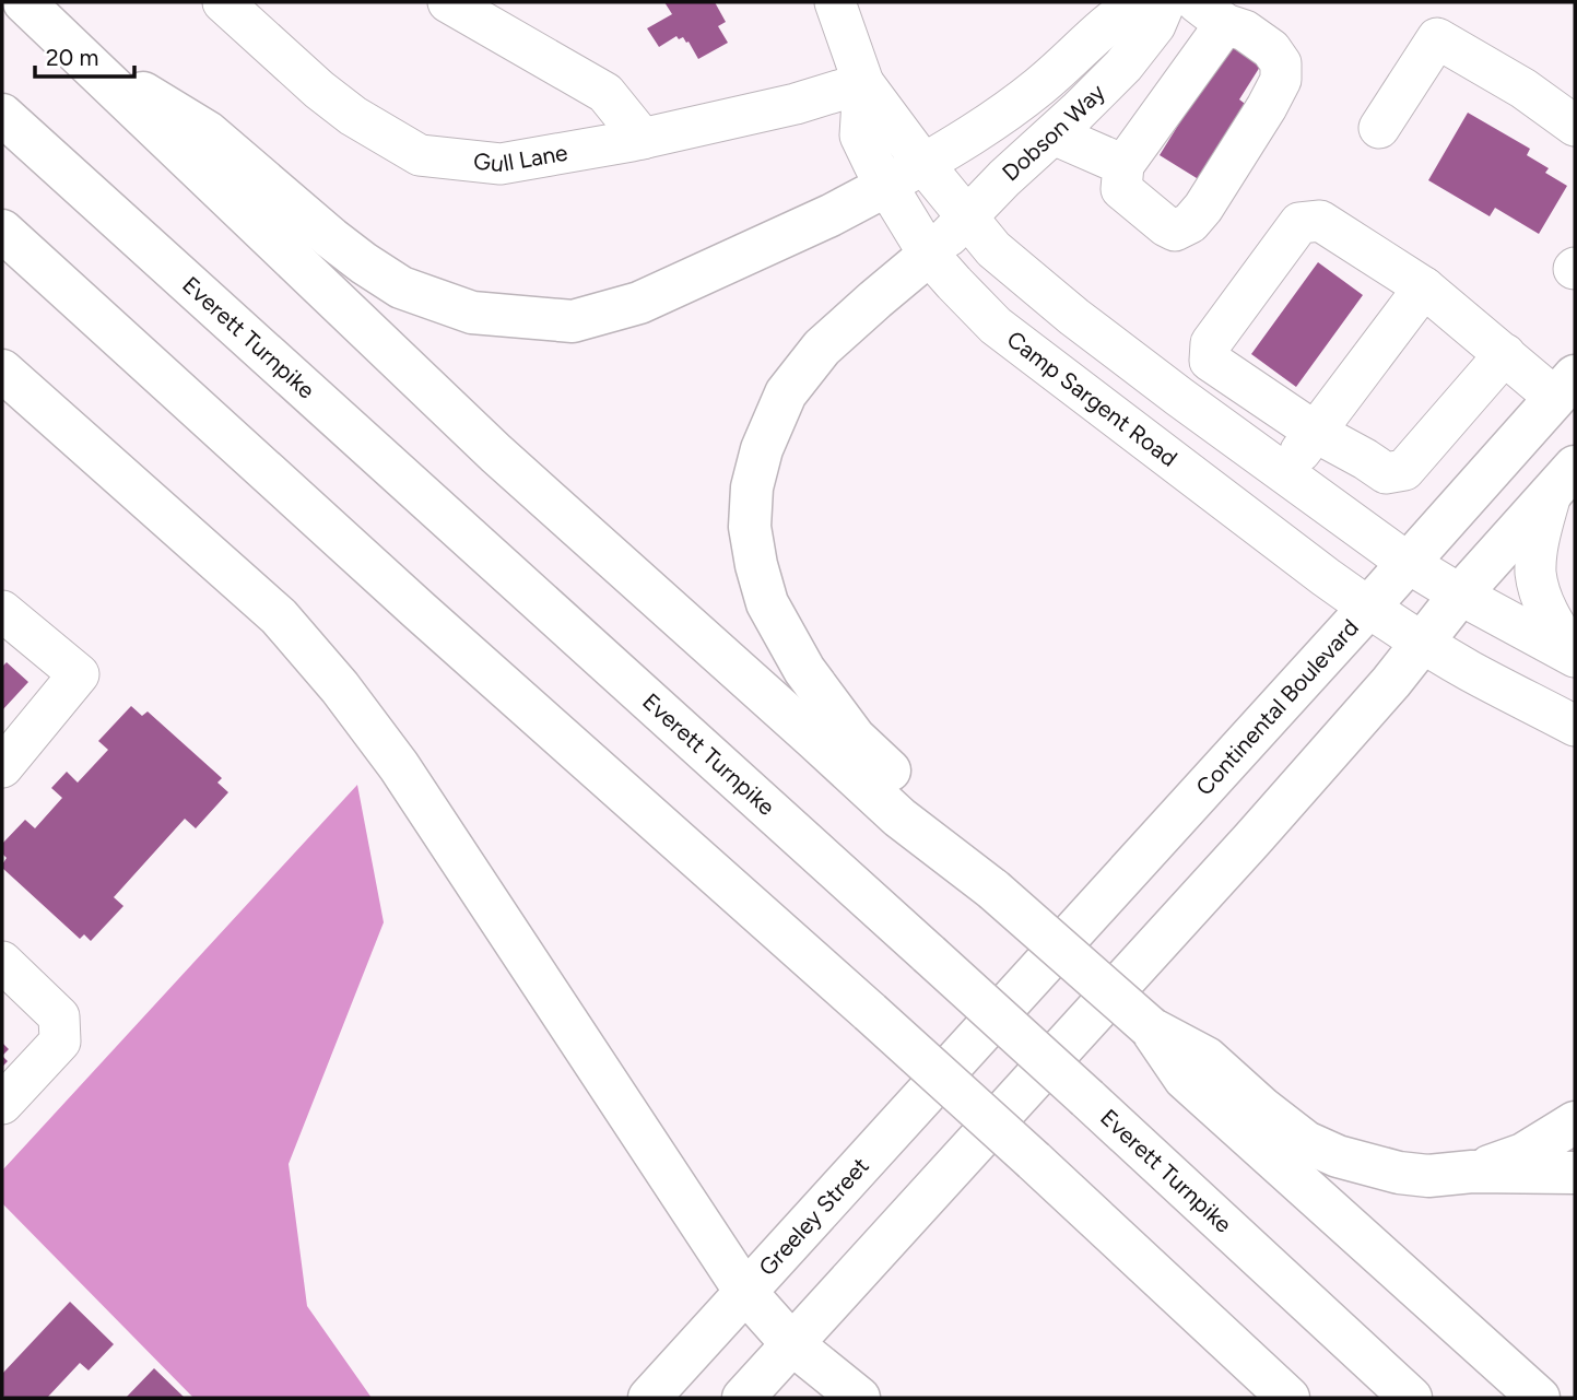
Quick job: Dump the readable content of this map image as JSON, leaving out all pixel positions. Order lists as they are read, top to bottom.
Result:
{
  "streets": {
    "main road": ["Everett Turnpike", "Continental Boulevard", "Greeley Street"],
    "street": ["Dobson Way", "Gull Lane", "Camp Sargent Road"]
  },
  "crossings": [
    ["Dobson Way", "Camp Sargent Road"],
    ["Gull Lane", "Camp Sargent Road"],
    ["Camp Sargent Road", "Continental Boulevard"],
    ["Continental Boulevard", "Greeley Street"]
  ],
  "scale_bar": "20 m"
}
